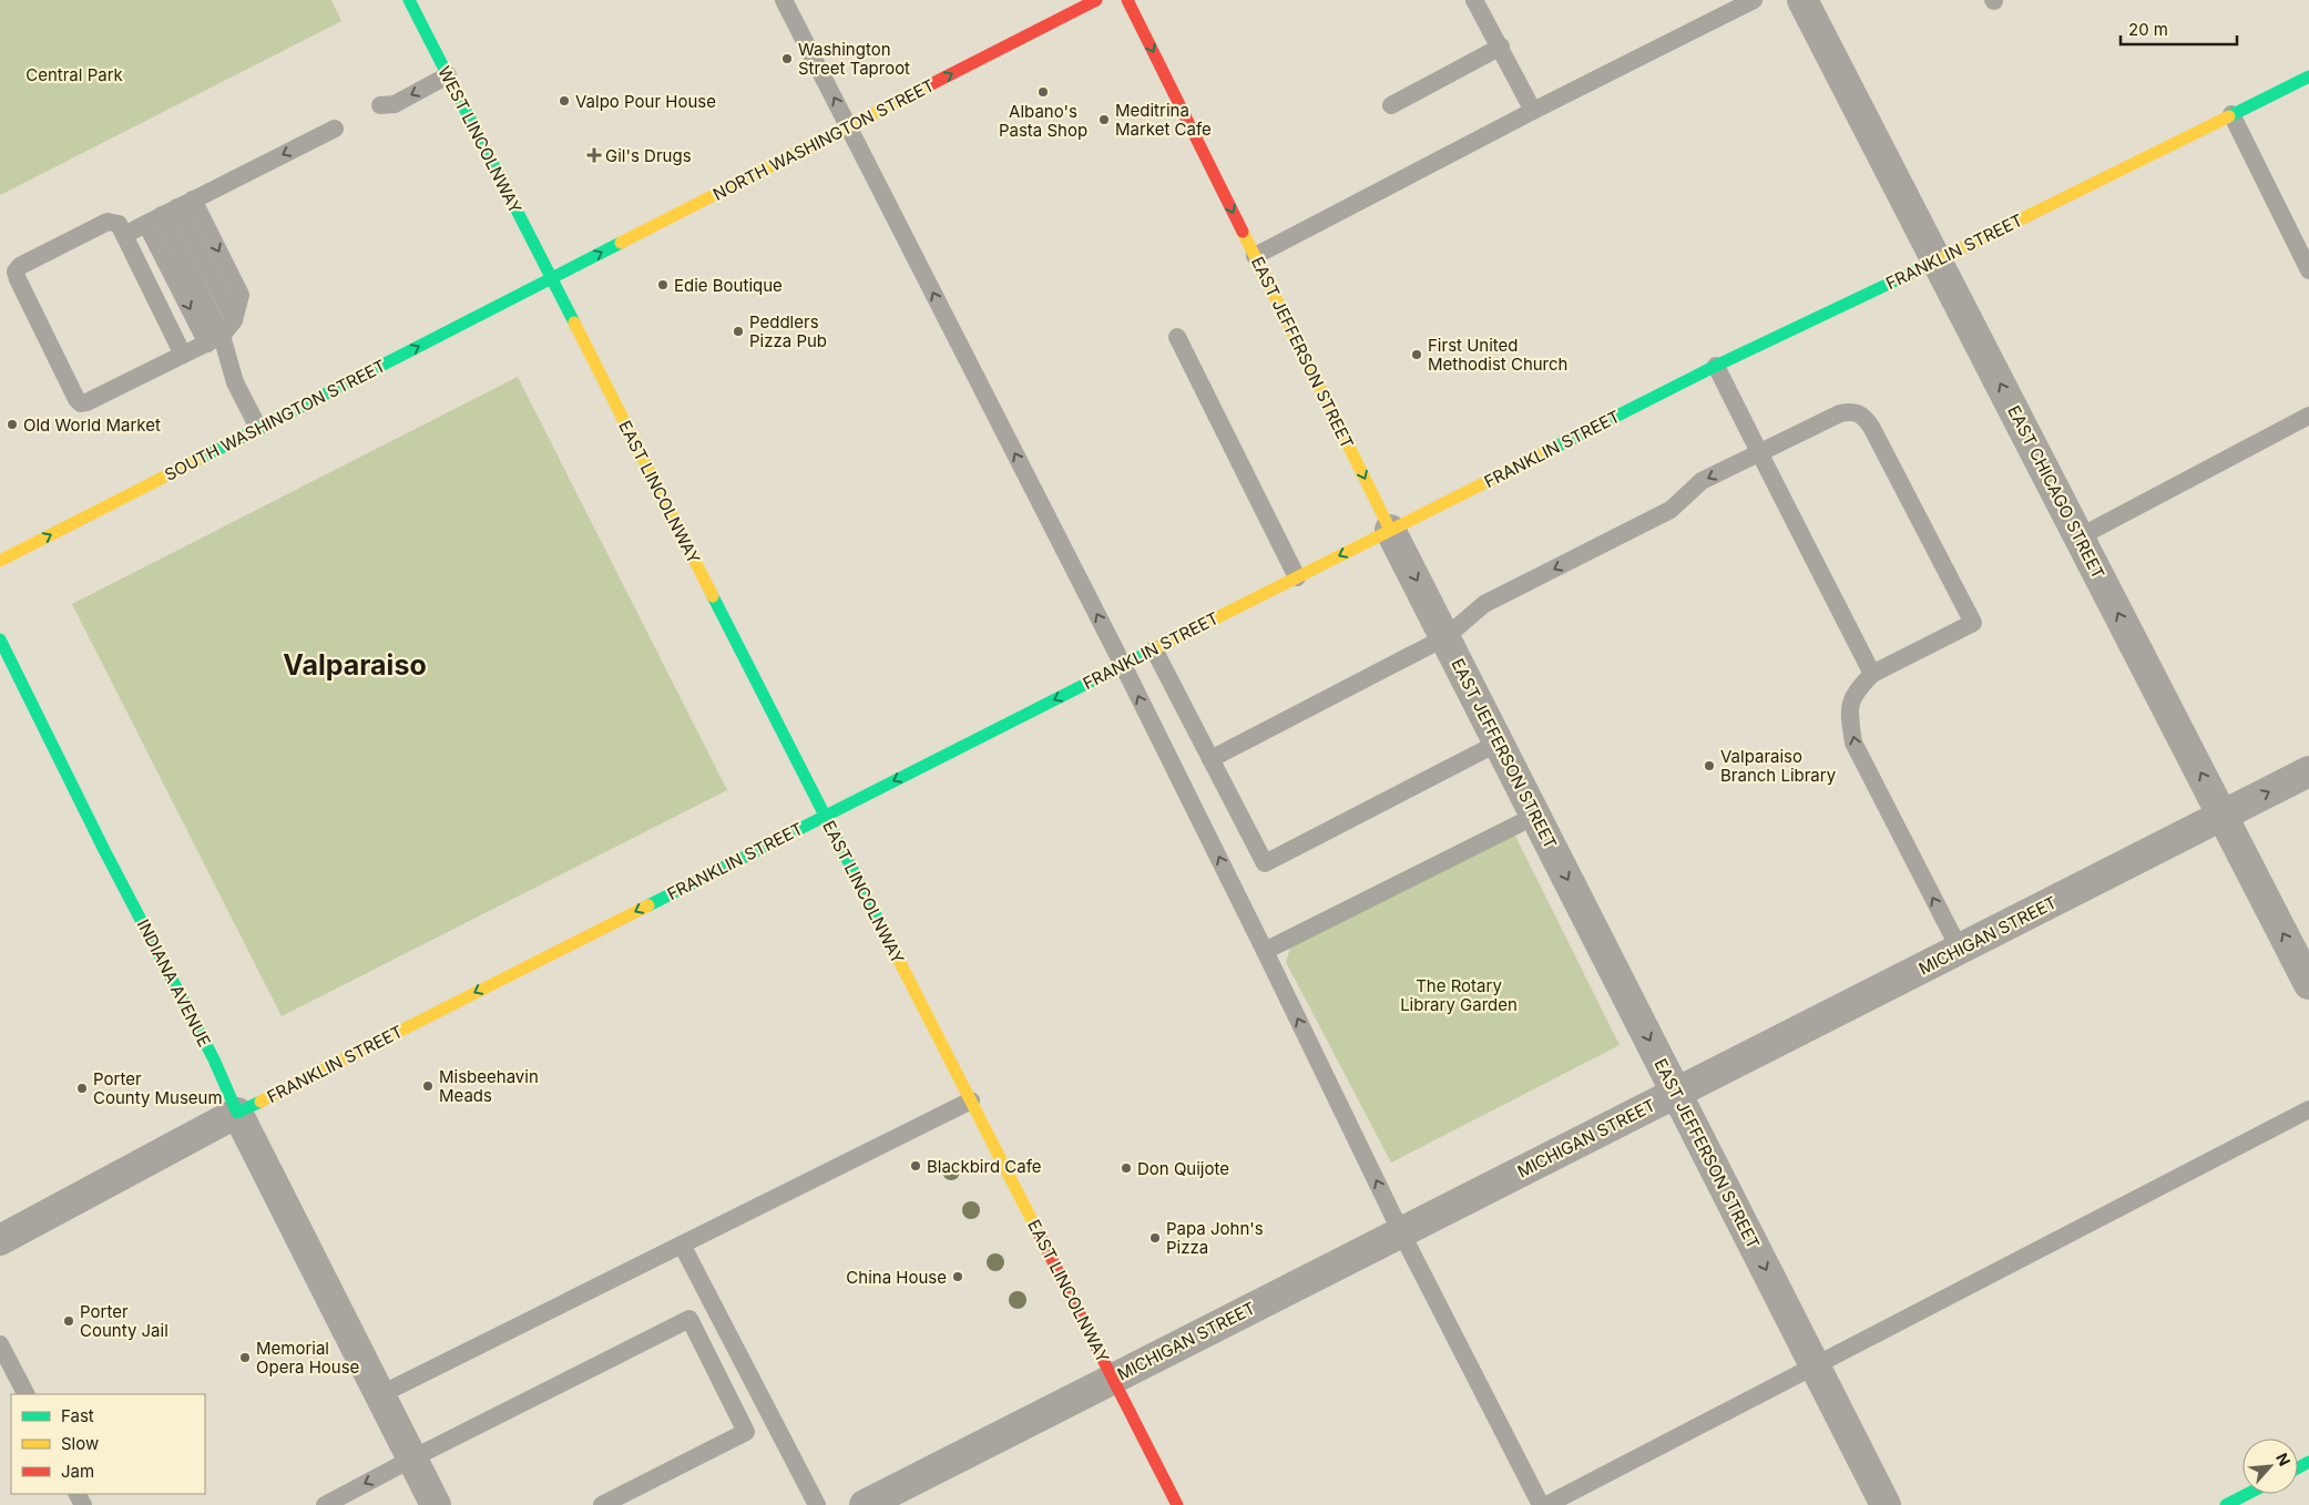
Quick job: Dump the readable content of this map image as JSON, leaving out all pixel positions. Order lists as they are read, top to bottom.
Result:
{
  "streets": {
    "main road": [
      "WEST LINCOLNWAY",
      "NORTH WASHINGTON STREET",
      "FRANKLIN STREET",
      "EAST JEFFERSON STREET",
      "SOUTH WASHINGTON STREET",
      "EAST LINCOLNWAY",
      "INDIANA AVENUE"
    ],
    "street": ["EAST CHICAGO STREET", "MICHIGAN STREET"]
  },
  "crossings": [
    ["WEST LINCOLNWAY", "NORTH WASHINGTON STREET"],
    ["WEST LINCOLNWAY", "SOUTH WASHINGTON STREET"],
    ["WEST LINCOLNWAY", "EAST LINCOLNWAY"],
    ["NORTH WASHINGTON STREET", "SOUTH WASHINGTON STREET"],
    ["NORTH WASHINGTON STREET", "EAST LINCOLNWAY"],
    ["FRANKLIN STREET", "EAST JEFFERSON STREET"],
    ["FRANKLIN STREET", "EAST LINCOLNWAY"],
    ["FRANKLIN STREET", "EAST CHICAGO STREET"],
    ["FRANKLIN STREET", "INDIANA AVENUE"],
    ["EAST JEFFERSON STREET", "MICHIGAN STREET"],
    ["SOUTH WASHINGTON STREET", "EAST LINCOLNWAY"],
    ["EAST LINCOLNWAY", "MICHIGAN STREET"],
    ["EAST CHICAGO STREET", "MICHIGAN STREET"]
  ],
  "one_way": [
    "NORTH WASHINGTON STREET",
    "FRANKLIN STREET",
    "EAST JEFFERSON STREET",
    "SOUTH WASHINGTON STREET",
    "EAST CHICAGO STREET"
  ],
  "districts": ["Valparaiso"],
  "parks": ["Central Park", "The Rotary Library Garden"],
  "places": {
    "other": [
      "Washington Street Taproot",
      "Albano's Pasta Shop",
      "Valpo Pour House",
      "Meditrina Market Cafe",
      "Edie Boutique",
      "Peddlers Pizza Pub",
      "First United Methodist Church",
      "Old World Market",
      "Valparaiso Branch Library",
      "Misbeehavin Meads",
      "Porter County Museum",
      "Blackbird Cafe",
      "Don Quijote",
      "Papa John's Pizza",
      "China House",
      "Porter County Jail",
      "Memorial Opera House"
    ],
    "health": ["Gil's Drugs"]
  },
  "legend": ["Fast", "Slow", "Jam"],
  "scale_bar": "20 m",
  "north": "top right"
}
